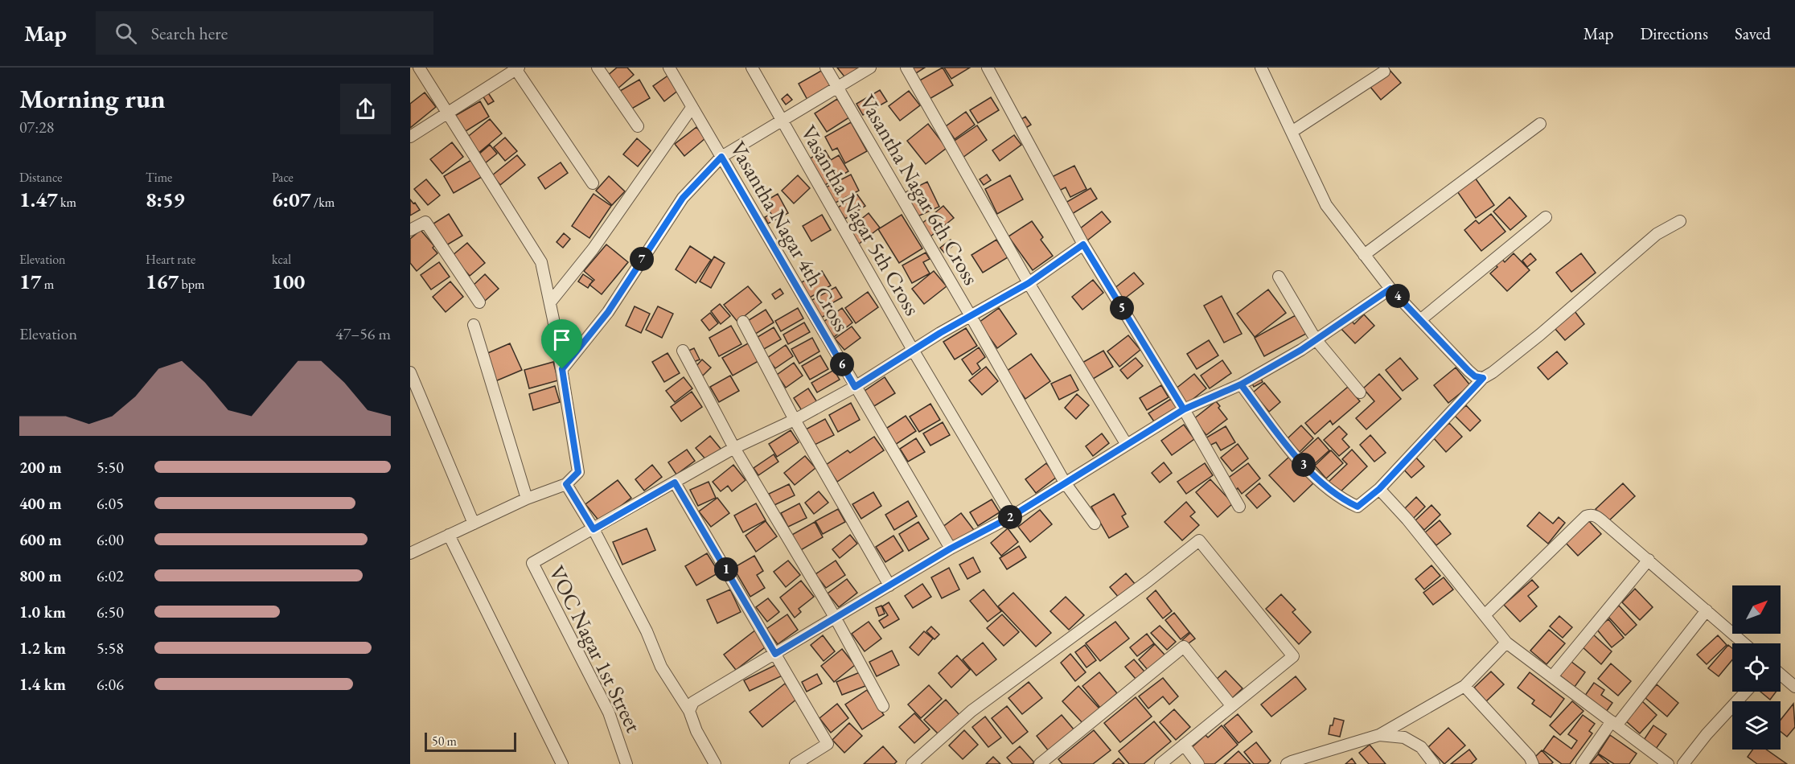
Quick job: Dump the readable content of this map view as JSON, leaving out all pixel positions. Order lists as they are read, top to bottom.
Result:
{
  "streets": {
    "street": [
      "Vasantha Nagar 6th Cross",
      "Vasantha Nagar 5th Cross",
      "Vasantha Nagar 4th Cross",
      "VOC Nagar 1st Street"
    ]
  },
  "scale_bar": "50 m",
  "north": "top right",
  "page": {
    "header": "Map",
    "search": "Search here",
    "nav": ["Map", "Directions", "Saved"],
    "heading": ["Morning run", "07:28"],
    "stats": [
      ["Distance", "1.47 km"],
      ["Time", "8:59"],
      ["Pace", "6:07 /km"],
      ["Elevation", "17 m"],
      ["Heart rate", "167 bpm"],
      ["kcal", "100"]
    ],
    "pins": [
      "7",
      "4",
      "5",
      "6",
      "3",
      "2",
      "1"
    ],
    "chart": ["Elevation", "47–56 m"],
    "list": [
      {
        "name": "200 m",
        "note": "5:50"
      },
      {
        "name": "400 m",
        "note": "6:05"
      },
      {
        "name": "600 m",
        "note": "6:00"
      },
      {
        "name": "800 m",
        "note": "6:02"
      },
      {
        "name": "1.0 km",
        "note": "6:50"
      },
      {
        "name": "1.2 km",
        "note": "5:58"
      },
      {
        "name": "1.4 km",
        "note": "6:06"
      }
    ],
    "scale": "50 m"
  }
}
